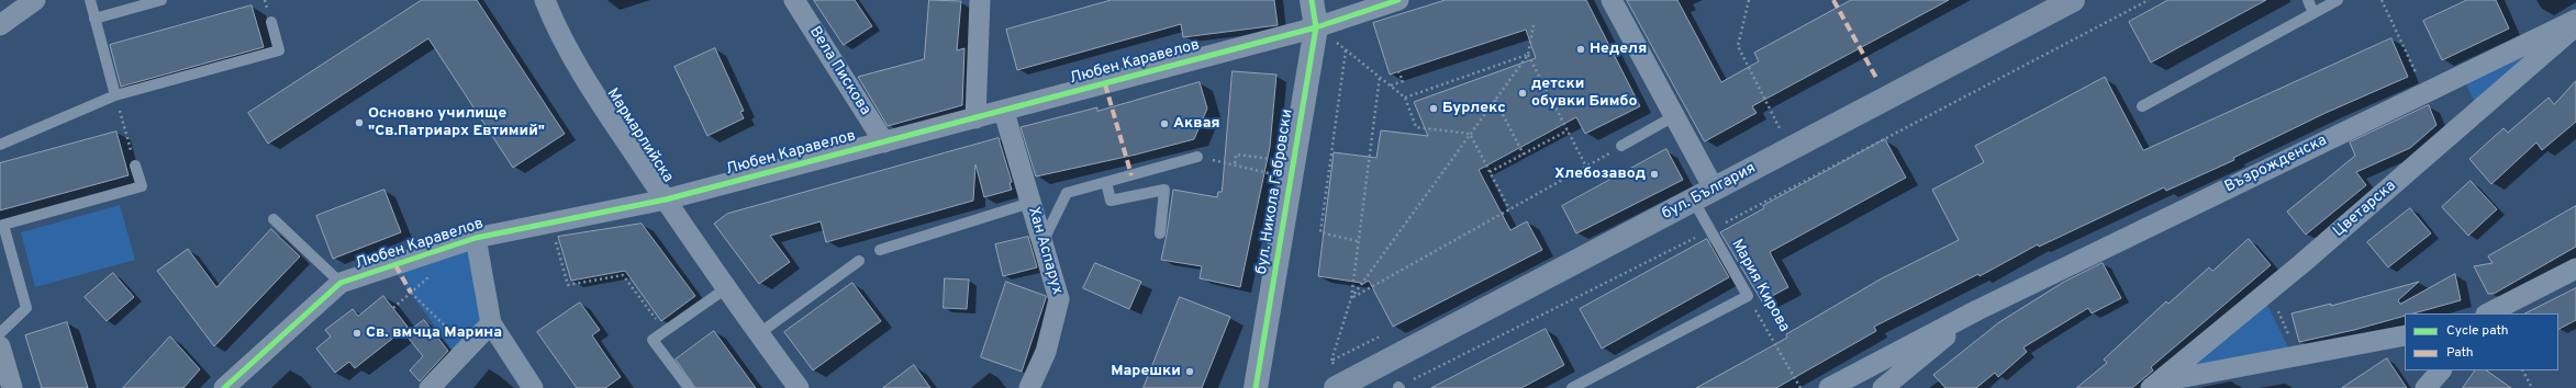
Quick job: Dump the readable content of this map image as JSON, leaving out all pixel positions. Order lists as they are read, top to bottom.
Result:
{
  "streets": {
    "main road": ["бул. България"],
    "street": [
      "Любен Каравелов",
      "Вела Пискова",
      "Мармарлийска",
      "Възрожденска",
      "бул. Никола Габровски",
      "Цветарска",
      "Хан Аспарух"
    ],
    "lane": ["Мария Кирова"]
  },
  "crossings": [
    ["Любен Каравелов", "Вела Пискова"],
    ["Любен Каравелов", "Мармарлийска"],
    ["Любен Каравелов", "бул. Никола Габровски"],
    ["Любен Каравелов", "Хан Аспарух"],
    ["бул. България", "Мария Кирова"]
  ],
  "places": [
    "Неделя",
    "детски обувки Бимбо",
    "Бурлекс",
    "Основно училище \"Св.Патриарх Евтимий\"",
    "Аквая",
    "Хлебозавод",
    "Св. вмчца Марина",
    "Марешки"
  ],
  "legend": ["Cycle path", "Path"]
}
